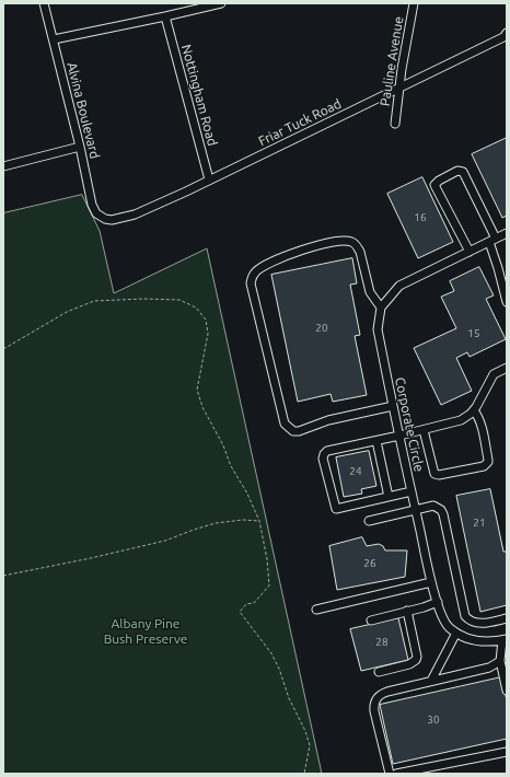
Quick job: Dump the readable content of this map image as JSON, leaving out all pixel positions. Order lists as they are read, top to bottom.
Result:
{
  "streets": {
    "street": [
      "Pauline Avenue",
      "Nottingham Road",
      "Alvina Boulevard",
      "Friar Tuck Road",
      "Corporate Circle"
    ]
  },
  "crossings": [
    ["Pauline Avenue", "Friar Tuck Road"],
    ["Nottingham Road", "Friar Tuck Road"],
    ["Alvina Boulevard", "Friar Tuck Road"]
  ],
  "parks": ["Albany Pine Bush Preserve"],
  "house_numbers": [
    "16",
    "20",
    "15",
    "24",
    "21",
    "26",
    "28",
    "30"
  ]
}
